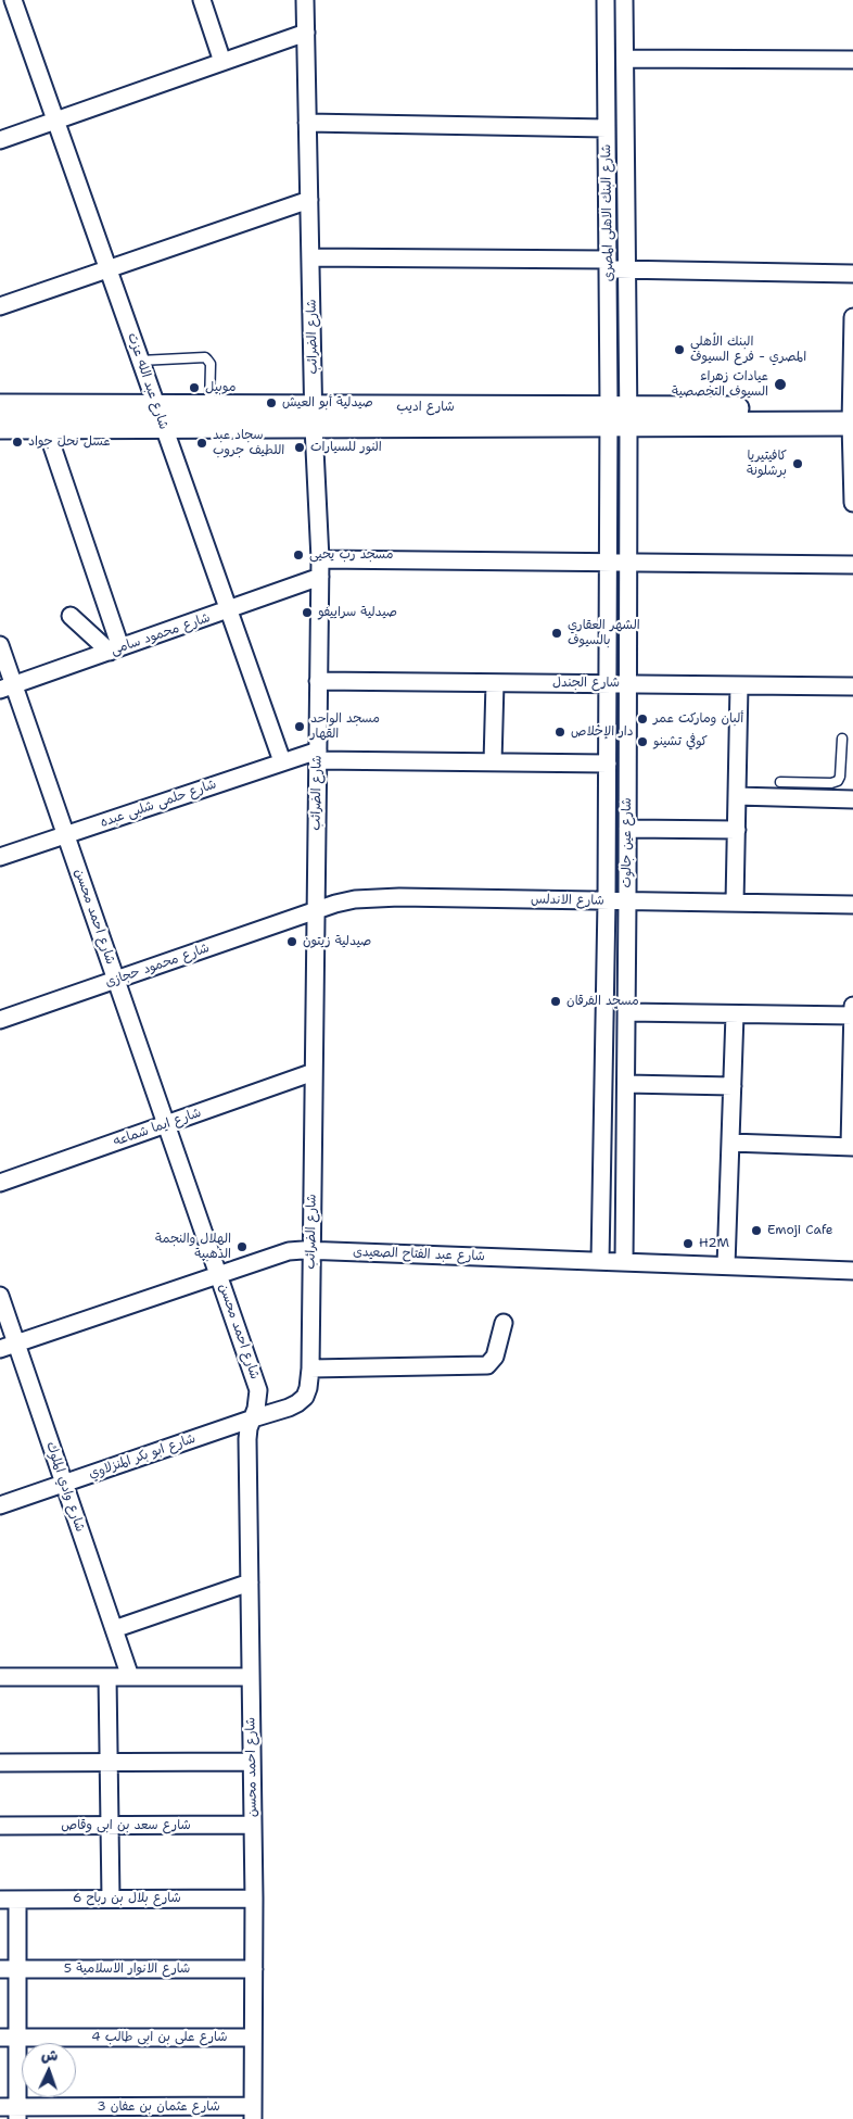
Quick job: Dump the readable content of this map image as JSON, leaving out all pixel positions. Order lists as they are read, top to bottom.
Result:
{
  "streets": {
    "main road": ["شارع اديب"],
    "street": [
      "شارع البنك الاهلى المصرى",
      "شارع الضرائب",
      "شارع عبد الله عزت",
      "شارع محمود سامى",
      "شارع الجندل",
      "شارع حلمى شلبى عبده",
      "شارع عين جالوت",
      "شارع الاندلس",
      "شارع احمد محسن",
      "شارع محمود حجازى",
      "شارع ايما شماعه",
      "شارع عبد الفتاح الصعيدى",
      "شارع ابو بكر المنزلاوي",
      "شارع وادي الملوك",
      "شارع سعد بن ابى وقاص",
      "شارع بلال بن رباح 6",
      "شارع الانوار الاسلامية 5",
      "شارع على بن ابى طالب 4",
      "شارع عثمان بن عفان 3"
    ]
  },
  "crossings": [
    ["شارع البنك الاهلى المصرى", "شارع اديب"],
    ["شارع البنك الاهلى المصرى", "شارع عين جالوت"],
    ["شارع الضرائب", "شارع اديب"],
    ["شارع الضرائب", "شارع محمود سامى"],
    ["شارع الضرائب", "شارع الجندل"],
    ["شارع الضرائب", "شارع حلمى شلبى عبده"],
    ["شارع الضرائب", "شارع الاندلس"],
    ["شارع الضرائب", "شارع احمد محسن"],
    ["شارع الضرائب", "شارع محمود حجازى"],
    ["شارع الضرائب", "شارع ايما شماعه"],
    ["شارع الضرائب", "شارع عبد الفتاح الصعيدى"],
    ["شارع الضرائب", "شارع ابو بكر المنزلاوي"],
    ["شارع عبد الله عزت", "شارع اديب"],
    ["شارع عبد الله عزت", "شارع محمود سامى"],
    ["شارع عبد الله عزت", "شارع حلمى شلبى عبده"],
    ["شارع اديب", "شارع عين جالوت"],
    ["شارع محمود سامى", "شارع احمد محسن"],
    ["شارع الجندل", "شارع عين جالوت"],
    ["شارع حلمى شلبى عبده", "شارع عين جالوت"],
    ["شارع حلمى شلبى عبده", "شارع احمد محسن"],
    ["شارع عين جالوت", "شارع الاندلس"],
    ["شارع عين جالوت", "شارع عبد الفتاح الصعيدى"],
    ["شارع الاندلس", "شارع محمود حجازى"],
    ["شارع احمد محسن", "شارع محمود حجازى"],
    ["شارع احمد محسن", "شارع ايما شماعه"],
    ["شارع احمد محسن", "شارع عبد الفتاح الصعيدى"],
    ["شارع احمد محسن", "شارع ابو بكر المنزلاوي"],
    ["شارع احمد محسن", "شارع سعد بن ابى وقاص"],
    ["شارع احمد محسن", "شارع بلال بن رباح 6"],
    ["شارع احمد محسن", "شارع الانوار الاسلامية 5"],
    ["شارع احمد محسن", "شارع على بن ابى طالب 4"],
    ["شارع احمد محسن", "شارع عثمان بن عفان 3"],
    ["شارع عبد الفتاح الصعيدى", "شارع وادي الملوك"],
    ["شارع ابو بكر المنزلاوي", "شارع وادي الملوك"]
  ],
  "places": [
    "البنك الأهلي المصري - فرع السيوف",
    "عيادات زهراء السيوف التخصصية",
    "موبيل",
    "صيدلية أبو العيش",
    "عسل نحل جواد",
    "سجاد عبد اللطيف جروب",
    "النور للسيارات",
    "كافيتيريا برشلونة",
    "مسجد رب يحيى",
    "صيدلية سراييفو",
    "الشهر العقاري بالسيوف",
    "ألبان وماركت عمر",
    "مسجد الواحد القهار",
    "دار الإخلاص",
    "كوفي تشينو",
    "صيدلية زيتون",
    "مسجد الفرقان",
    "Emoji Cafe",
    "H2M",
    "الهلال والنجمة الذهبية"
  ],
  "north": "top"
}
